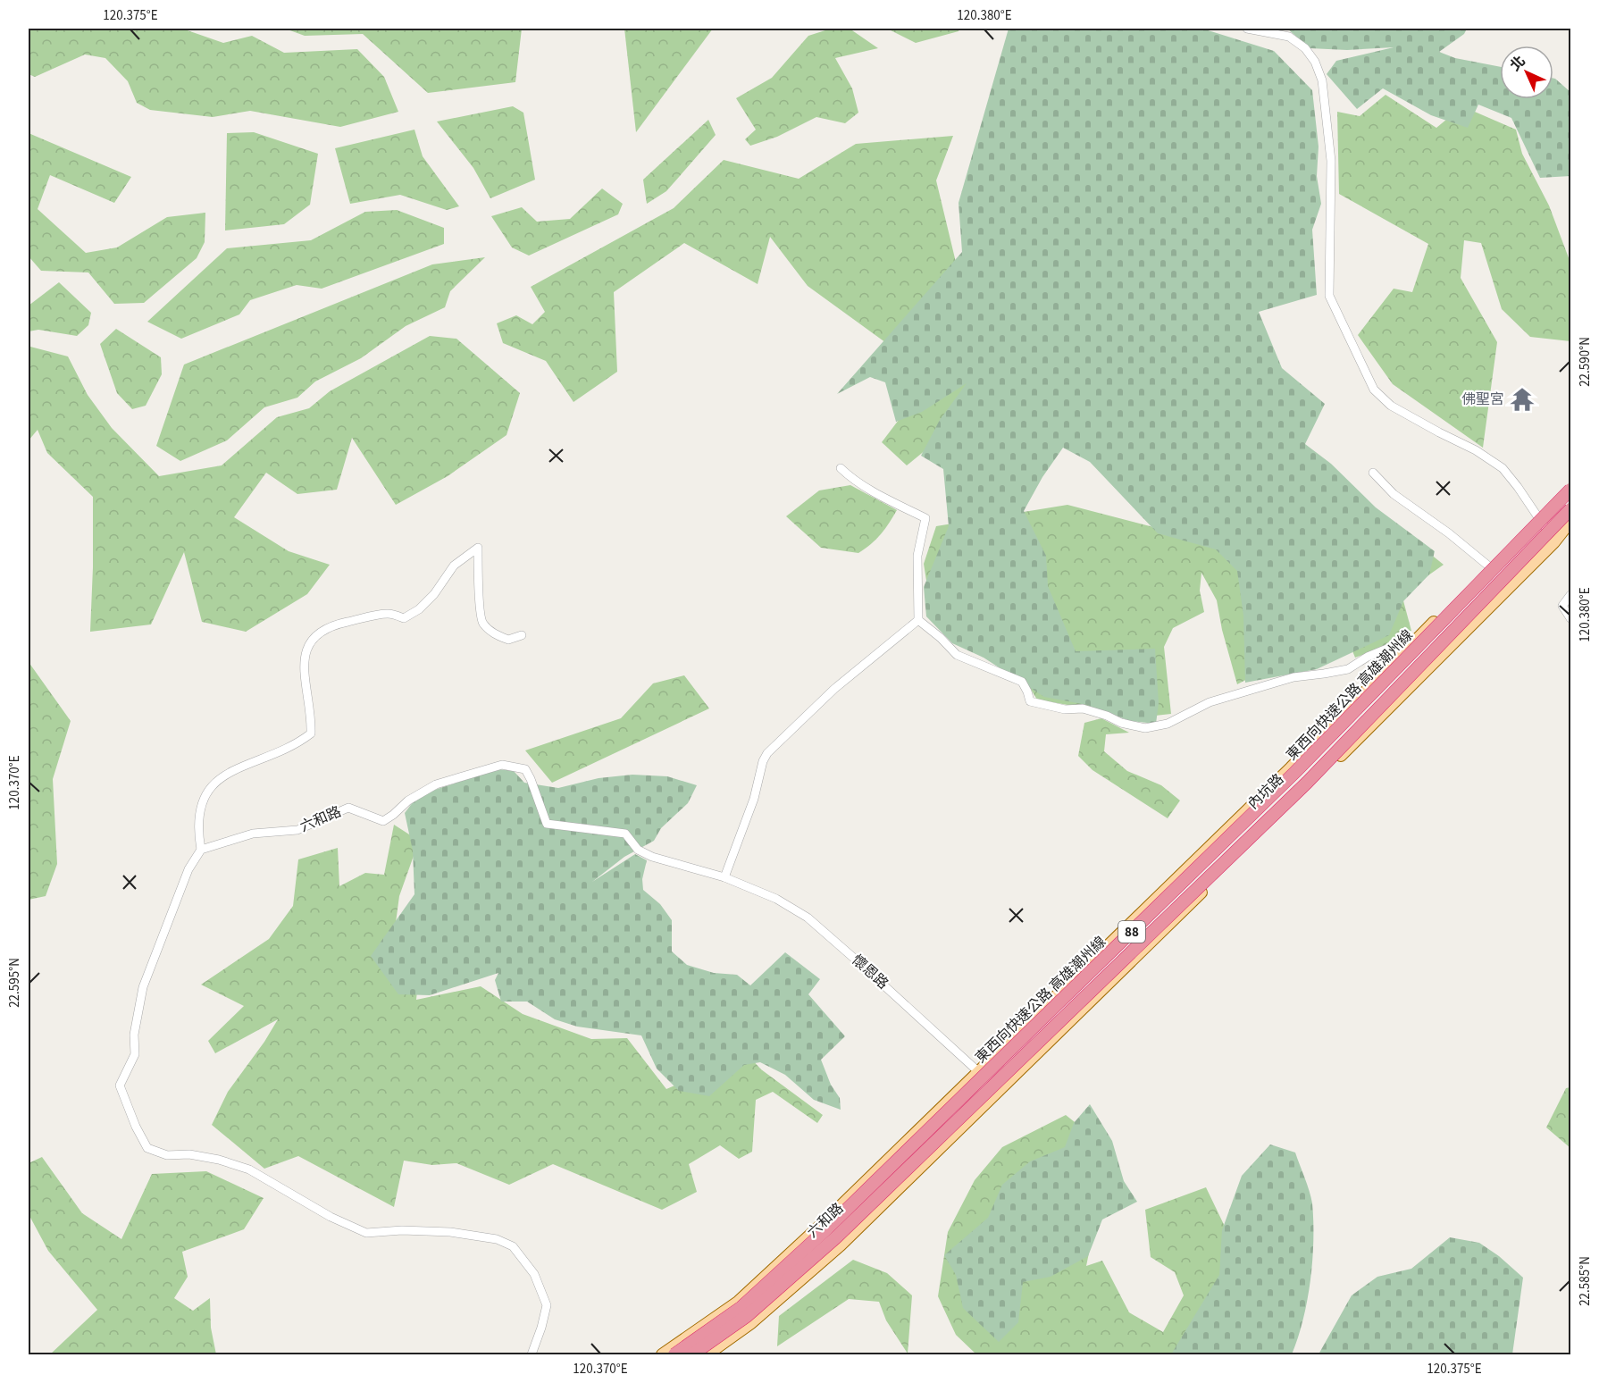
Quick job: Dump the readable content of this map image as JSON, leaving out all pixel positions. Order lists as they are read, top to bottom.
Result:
{
  "streets": {
    "highway": ["東西向快速公路 高雄潮州線", "88"],
    "main road": ["內坑路", "六和路"],
    "street": ["懷恩路"]
  },
  "crossings": [
    ["內坑路", "六和路"],
    ["內坑路", "懷恩路"],
    ["六和路", "懷恩路"]
  ],
  "places": {
    "temple": ["佛聖宮"]
  },
  "north": "top left",
  "coordinates": [
    "120.375°E",
    "120.380°E",
    "22.590°N",
    "120.370°E",
    "22.595°N",
    "22.585°N"
  ]
}
